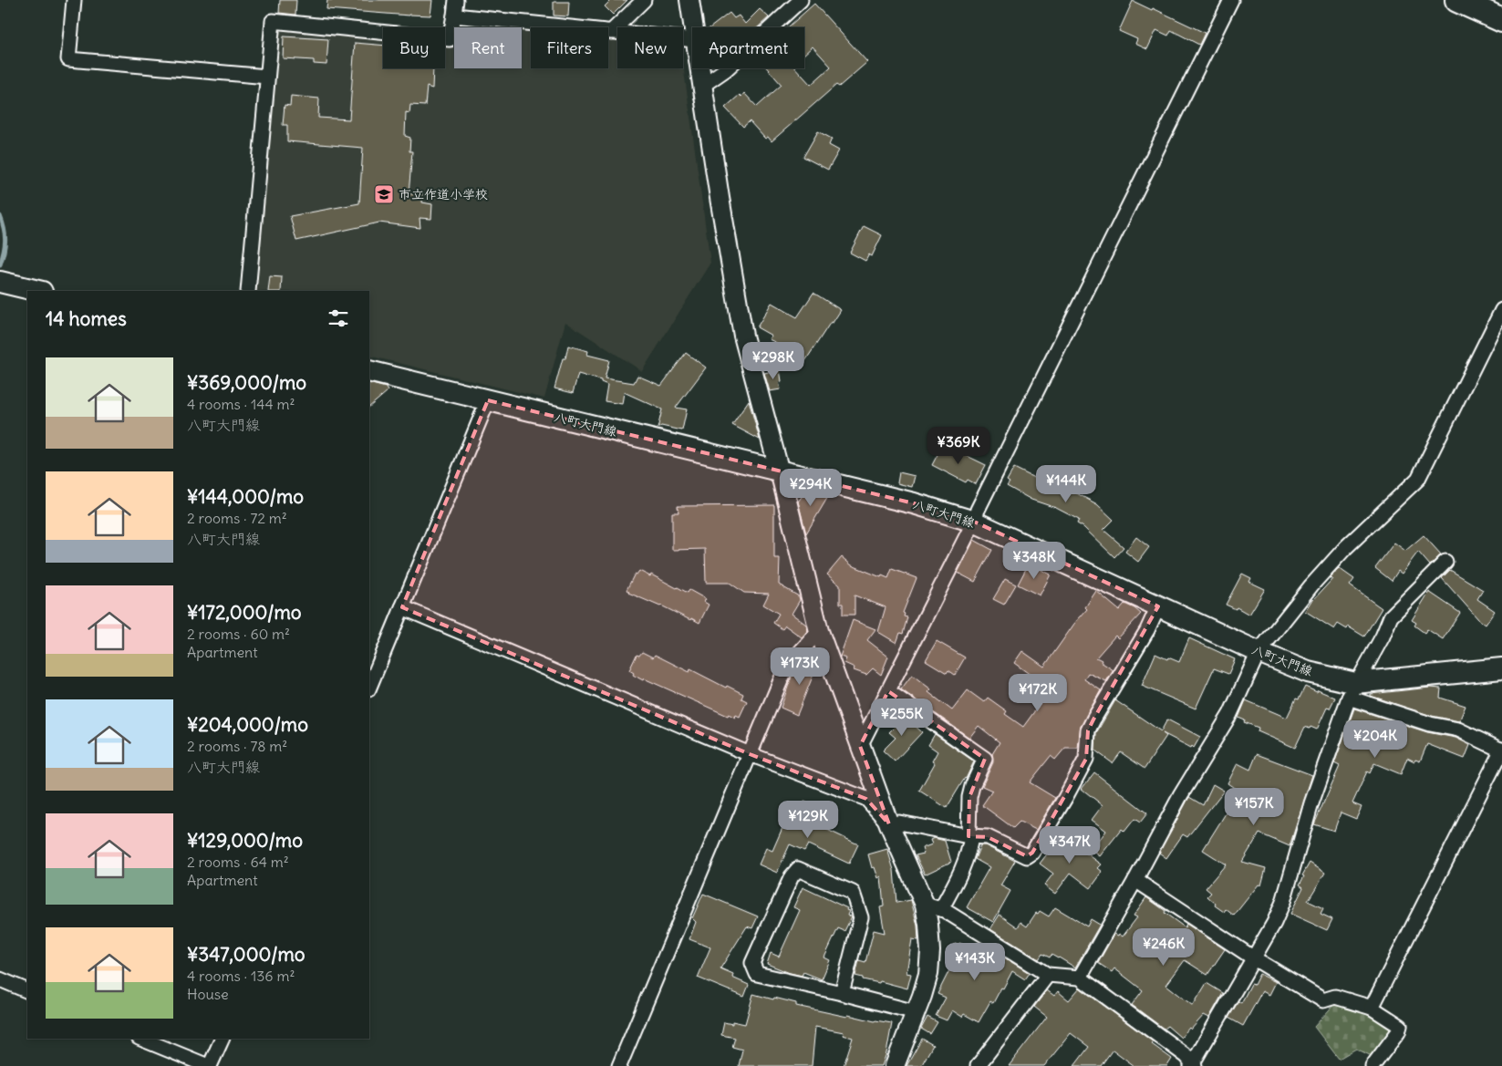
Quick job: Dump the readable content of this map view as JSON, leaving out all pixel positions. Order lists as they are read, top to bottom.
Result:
{
  "streets": {
    "main road": ["八町大門線"]
  },
  "places": {
    "school or university": ["市立作道小学校"]
  },
  "page": {
    "chip": [
      "Buy",
      "Rent",
      "Filters",
      "New",
      "Apartment"
    ],
    "heading": "14 homes",
    "price": [
      "¥298K",
      "¥369K",
      "¥144K",
      "¥294K",
      "¥348K",
      "¥173K",
      "¥172K",
      "¥255K",
      "¥204K",
      "¥157K",
      "¥129K",
      "¥347K",
      "¥246K",
      "¥143K"
    ],
    "list": [
      {
        "name": "¥369,000/mo",
        "note": "4 rooms · 144 m² · 八町大門線"
      },
      {
        "name": "¥144,000/mo",
        "note": "2 rooms · 72 m² · 八町大門線"
      },
      {
        "name": "¥172,000/mo",
        "note": "2 rooms · 60 m² · Apartment"
      },
      {
        "name": "¥204,000/mo",
        "note": "2 rooms · 78 m² · 八町大門線"
      },
      {
        "name": "¥129,000/mo",
        "note": "2 rooms · 64 m² · Apartment"
      },
      {
        "name": "¥347,000/mo",
        "note": "4 rooms · 136 m² · House"
      }
    ]
  }
}
